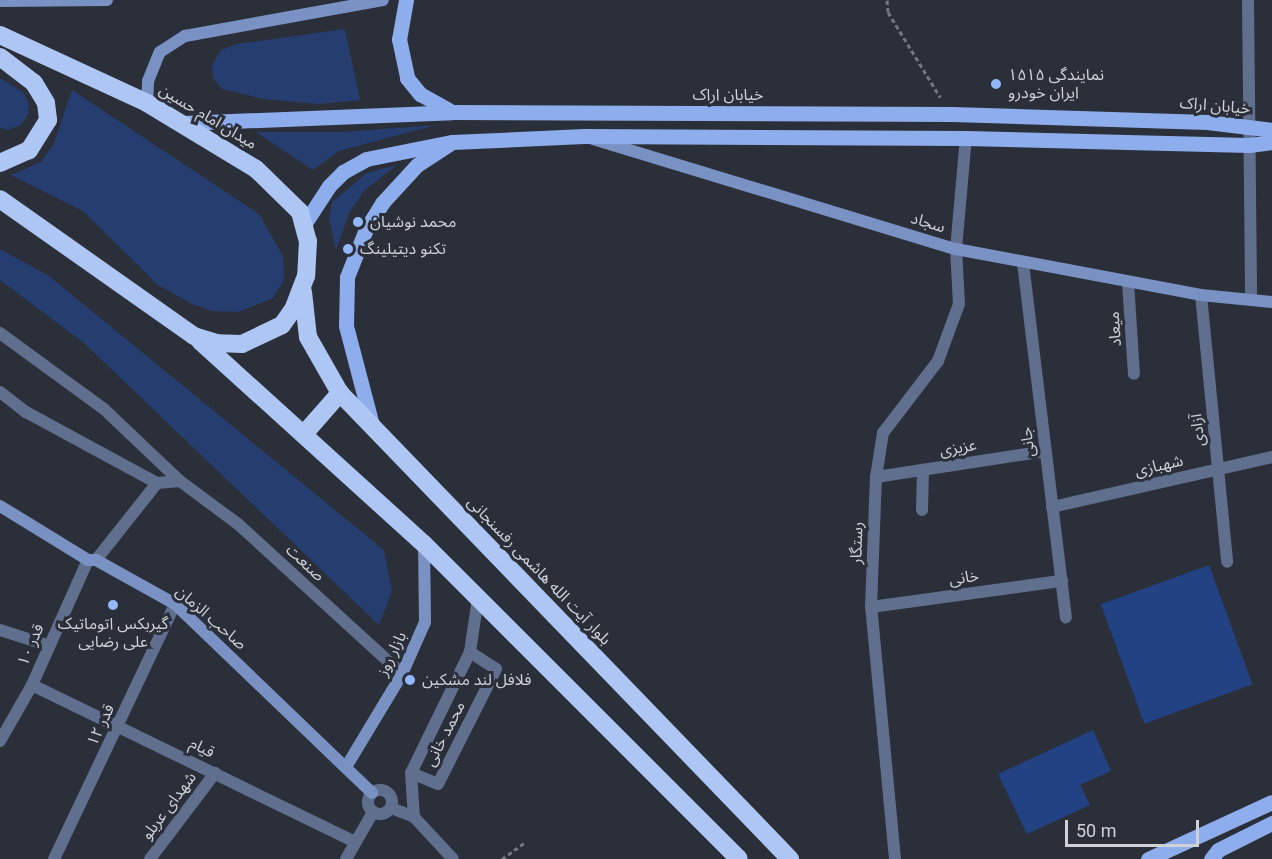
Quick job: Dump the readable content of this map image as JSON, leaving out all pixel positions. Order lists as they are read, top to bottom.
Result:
{
  "streets": {
    "highway": ["میدان امام حسین", "بلوار آیت الله هاشمی رفسنجانی"],
    "main road": ["خیابان اراک"],
    "street": [
      "سجاد",
      "میعاد",
      "آزادی",
      "جانی",
      "عزیزی",
      "شهبازی",
      "رستگار",
      "صنعت",
      "خانی",
      "صاحب الزمان",
      "قدر ۱۰",
      "بازار روز",
      "قدر ۱۲",
      "محمد خانی",
      "قیام",
      "شهدای عربلو"
    ]
  },
  "crossings": [
    ["خیابان اراک", "میدان امام حسین"],
    ["میدان امام حسین", "بلوار آیت الله هاشمی رفسنجانی"],
    ["سجاد", "میعاد"],
    ["سجاد", "آزادی"],
    ["سجاد", "جانی"],
    ["سجاد", "رستگار"],
    ["آزادی", "شهبازی"],
    ["جانی", "عزیزی"],
    ["جانی", "شهبازی"],
    ["جانی", "خانی"],
    ["عزیزی", "رستگار"],
    ["رستگار", "خانی"],
    ["صنعت", "بازار روز"],
    ["صاحب الزمان", "قدر ۱۰"],
    ["صاحب الزمان", "بازار روز"],
    ["صاحب الزمان", "قدر ۱۲"],
    ["قدر ۱۰", "قیام"],
    ["قدر ۱۲", "قیام"],
    ["قیام", "شهدای عربلو"]
  ],
  "places": [
    "نمایندگی ۱۵۱۵ ایران خودرو",
    "محمد نوشیان",
    "تکنو دیتیلینگ",
    "گیربکس اتوماتیک علی رضایی",
    "فلافل لند مشکین"
  ],
  "scale_bar": "50 m"
}
